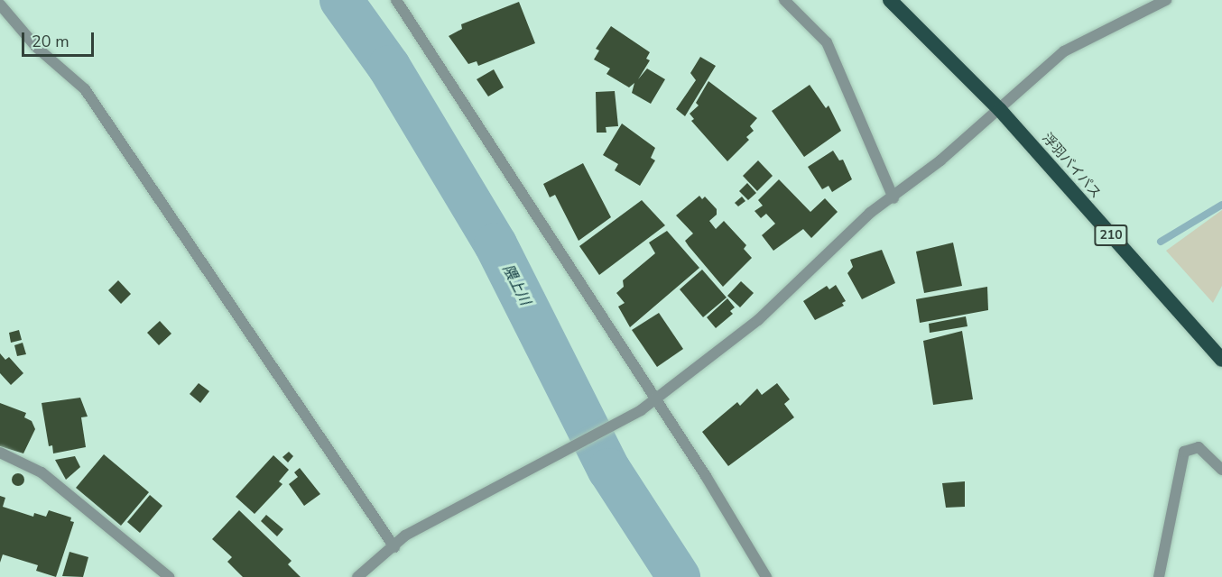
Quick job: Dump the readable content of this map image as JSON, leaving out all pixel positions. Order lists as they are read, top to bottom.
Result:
{
  "streets": {
    "highway": ["浮羽バイパス", "210"]
  },
  "water": ["隈上川"],
  "scale_bar": "20 m"
}
